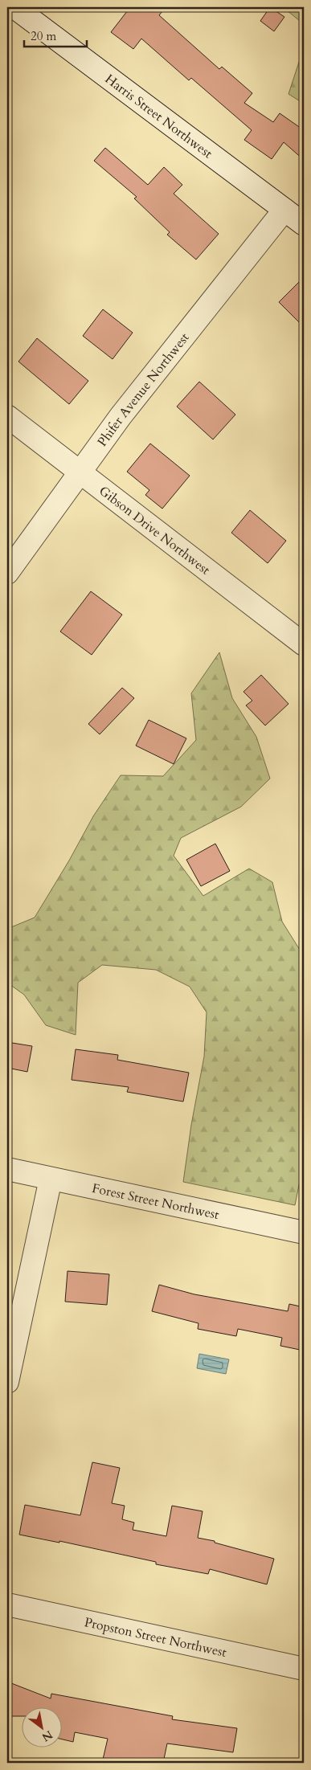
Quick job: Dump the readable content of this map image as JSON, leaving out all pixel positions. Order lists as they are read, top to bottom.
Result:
{
  "streets": {
    "street": [
      "Harris Street Northwest",
      "Phifer Avenue Northwest",
      "Gibson Drive Northwest",
      "Forest Street Northwest",
      "Propston Street Northwest"
    ]
  },
  "crossings": [
    ["Harris Street Northwest", "Phifer Avenue Northwest"],
    ["Phifer Avenue Northwest", "Gibson Drive Northwest"]
  ],
  "scale_bar": "20 m",
  "north": "bottom right"
}
